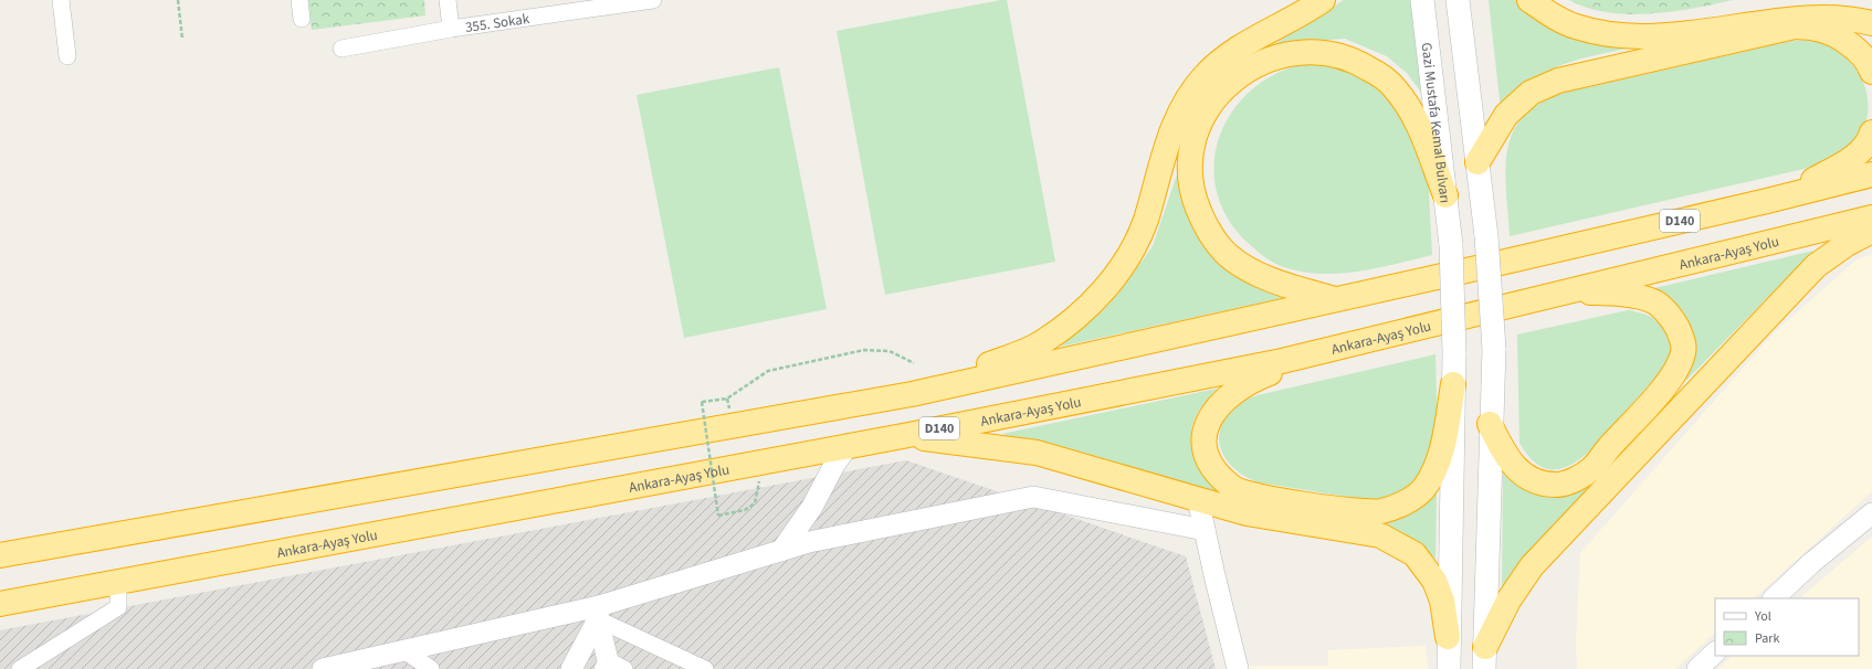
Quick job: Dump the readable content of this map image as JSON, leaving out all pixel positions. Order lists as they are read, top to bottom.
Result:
{
  "streets": {
    "highway": ["D140", "Ankara-Ayaş Yolu"],
    "main road": ["Gazi Mustafa Kemal Bulvarı"],
    "street": ["355. Sokak"]
  },
  "legend": ["Yol", "Park"]
}
